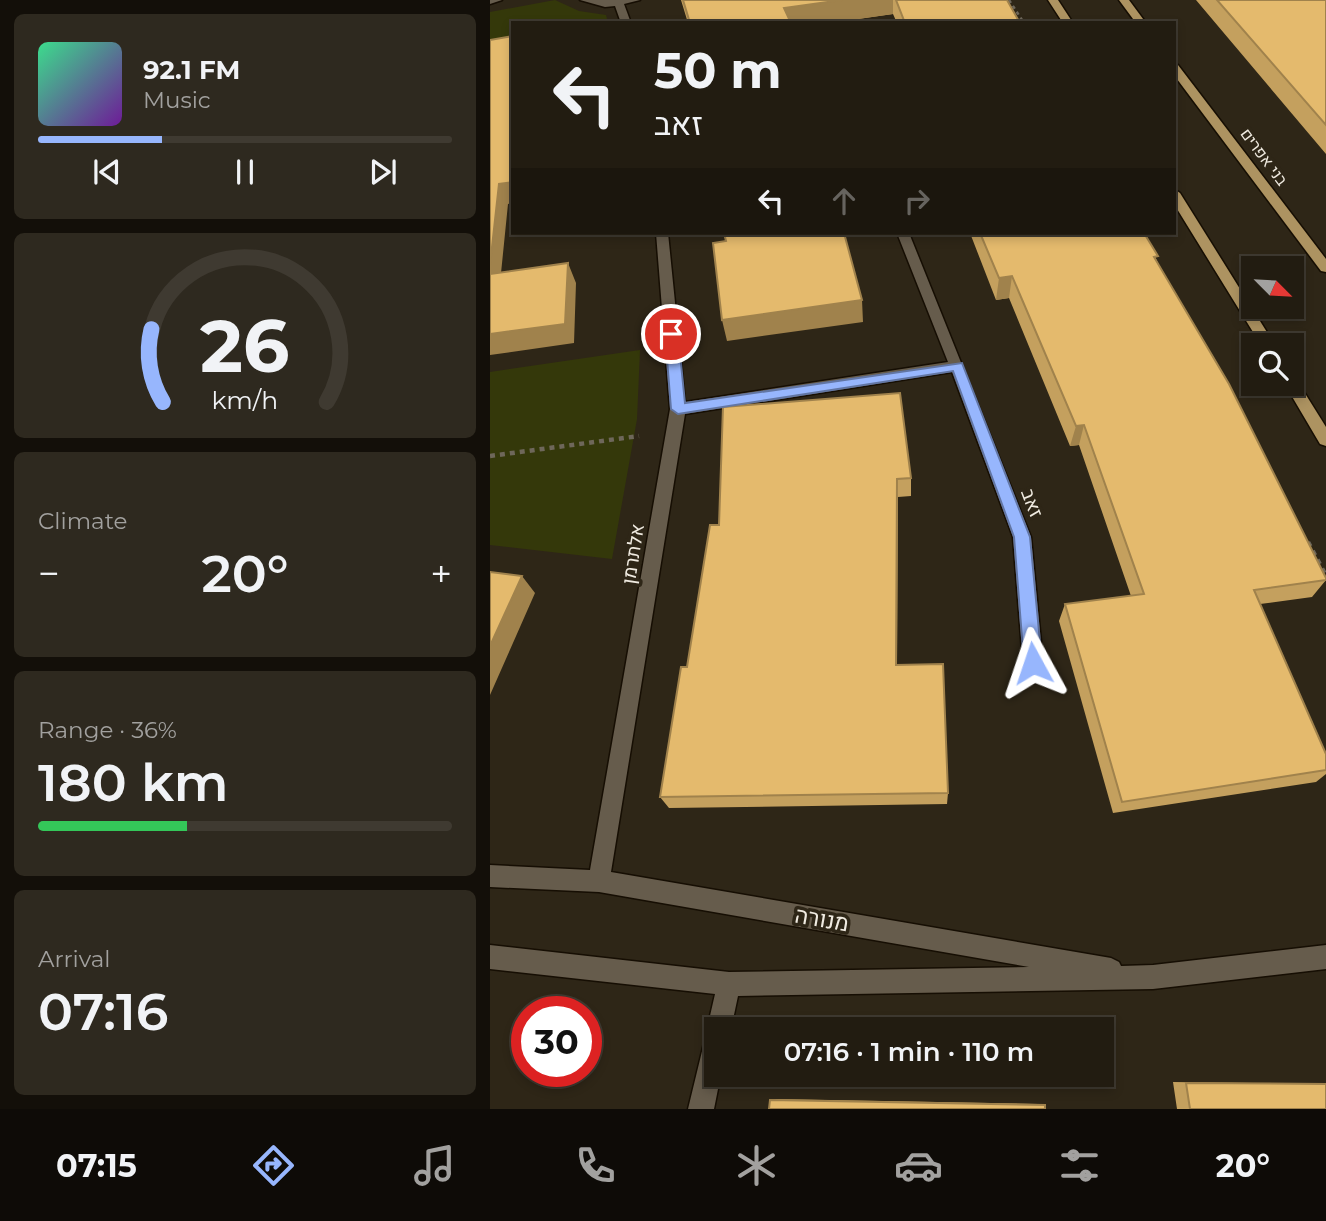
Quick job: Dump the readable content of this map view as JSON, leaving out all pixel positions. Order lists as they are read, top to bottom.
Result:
{
  "streets": {
    "main road": ["בני אפרים"],
    "street": ["זאב", "אלתרמן", "מנורה"]
  },
  "crossings": [
    ["אלתרמן", "מנורה"]
  ],
  "north": "bottom right",
  "page": {
    "turn": ["50 m", "זאב"],
    "song": ["92.1 FM", "Music"],
    "tile": [
      "Climate",
      ["Range · 36%", "180 km"],
      ["Arrival", "07:16"]
    ],
    "heat": ["−", "20°", "+"],
    "limit": "30",
    "trip": "07:16 · 1 min · 110 m",
    "tabs": ["07:15", "20°"],
    "gauge": ["26", "km/h"]
  }
}
